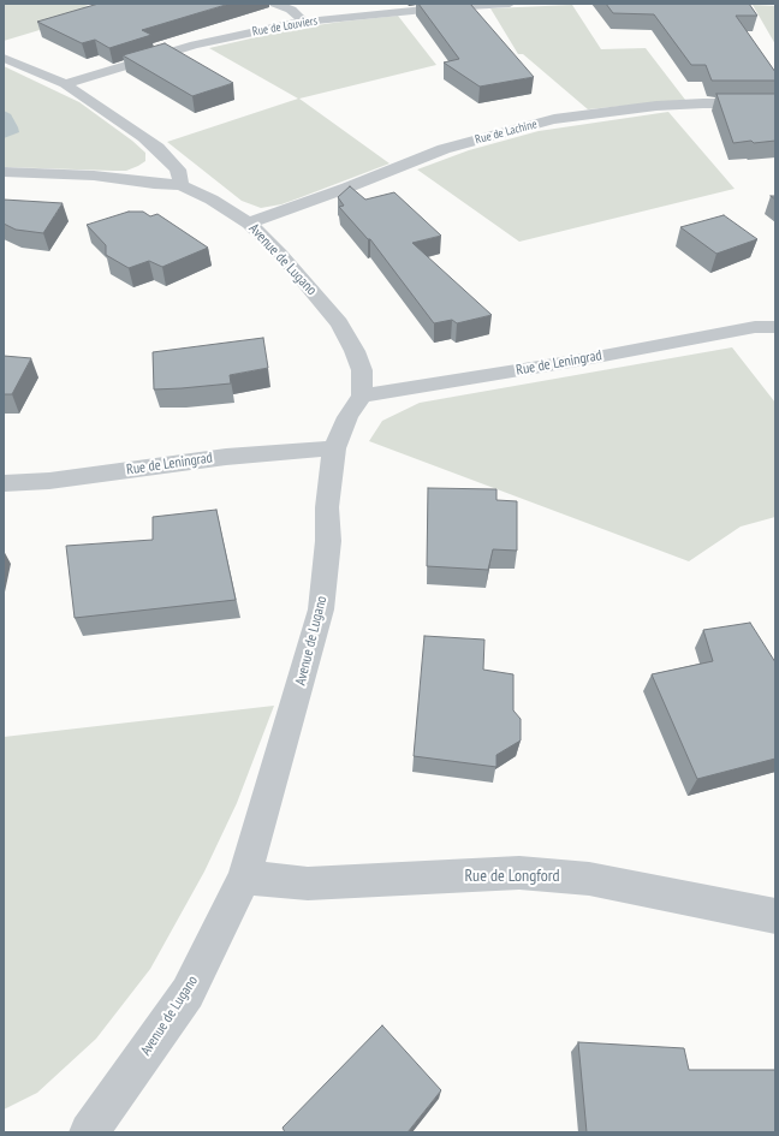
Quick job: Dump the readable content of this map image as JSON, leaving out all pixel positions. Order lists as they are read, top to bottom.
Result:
{
  "streets": {
    "street": [
      "Rue de Louviers",
      "Rue de Lachine",
      "Avenue de Lugano",
      "Rue de Leningrad",
      "Rue de Longford"
    ]
  },
  "crossings": [
    ["Rue de Lachine", "Avenue de Lugano"],
    ["Avenue de Lugano", "Rue de Leningrad"],
    ["Avenue de Lugano", "Rue de Longford"]
  ]
}
